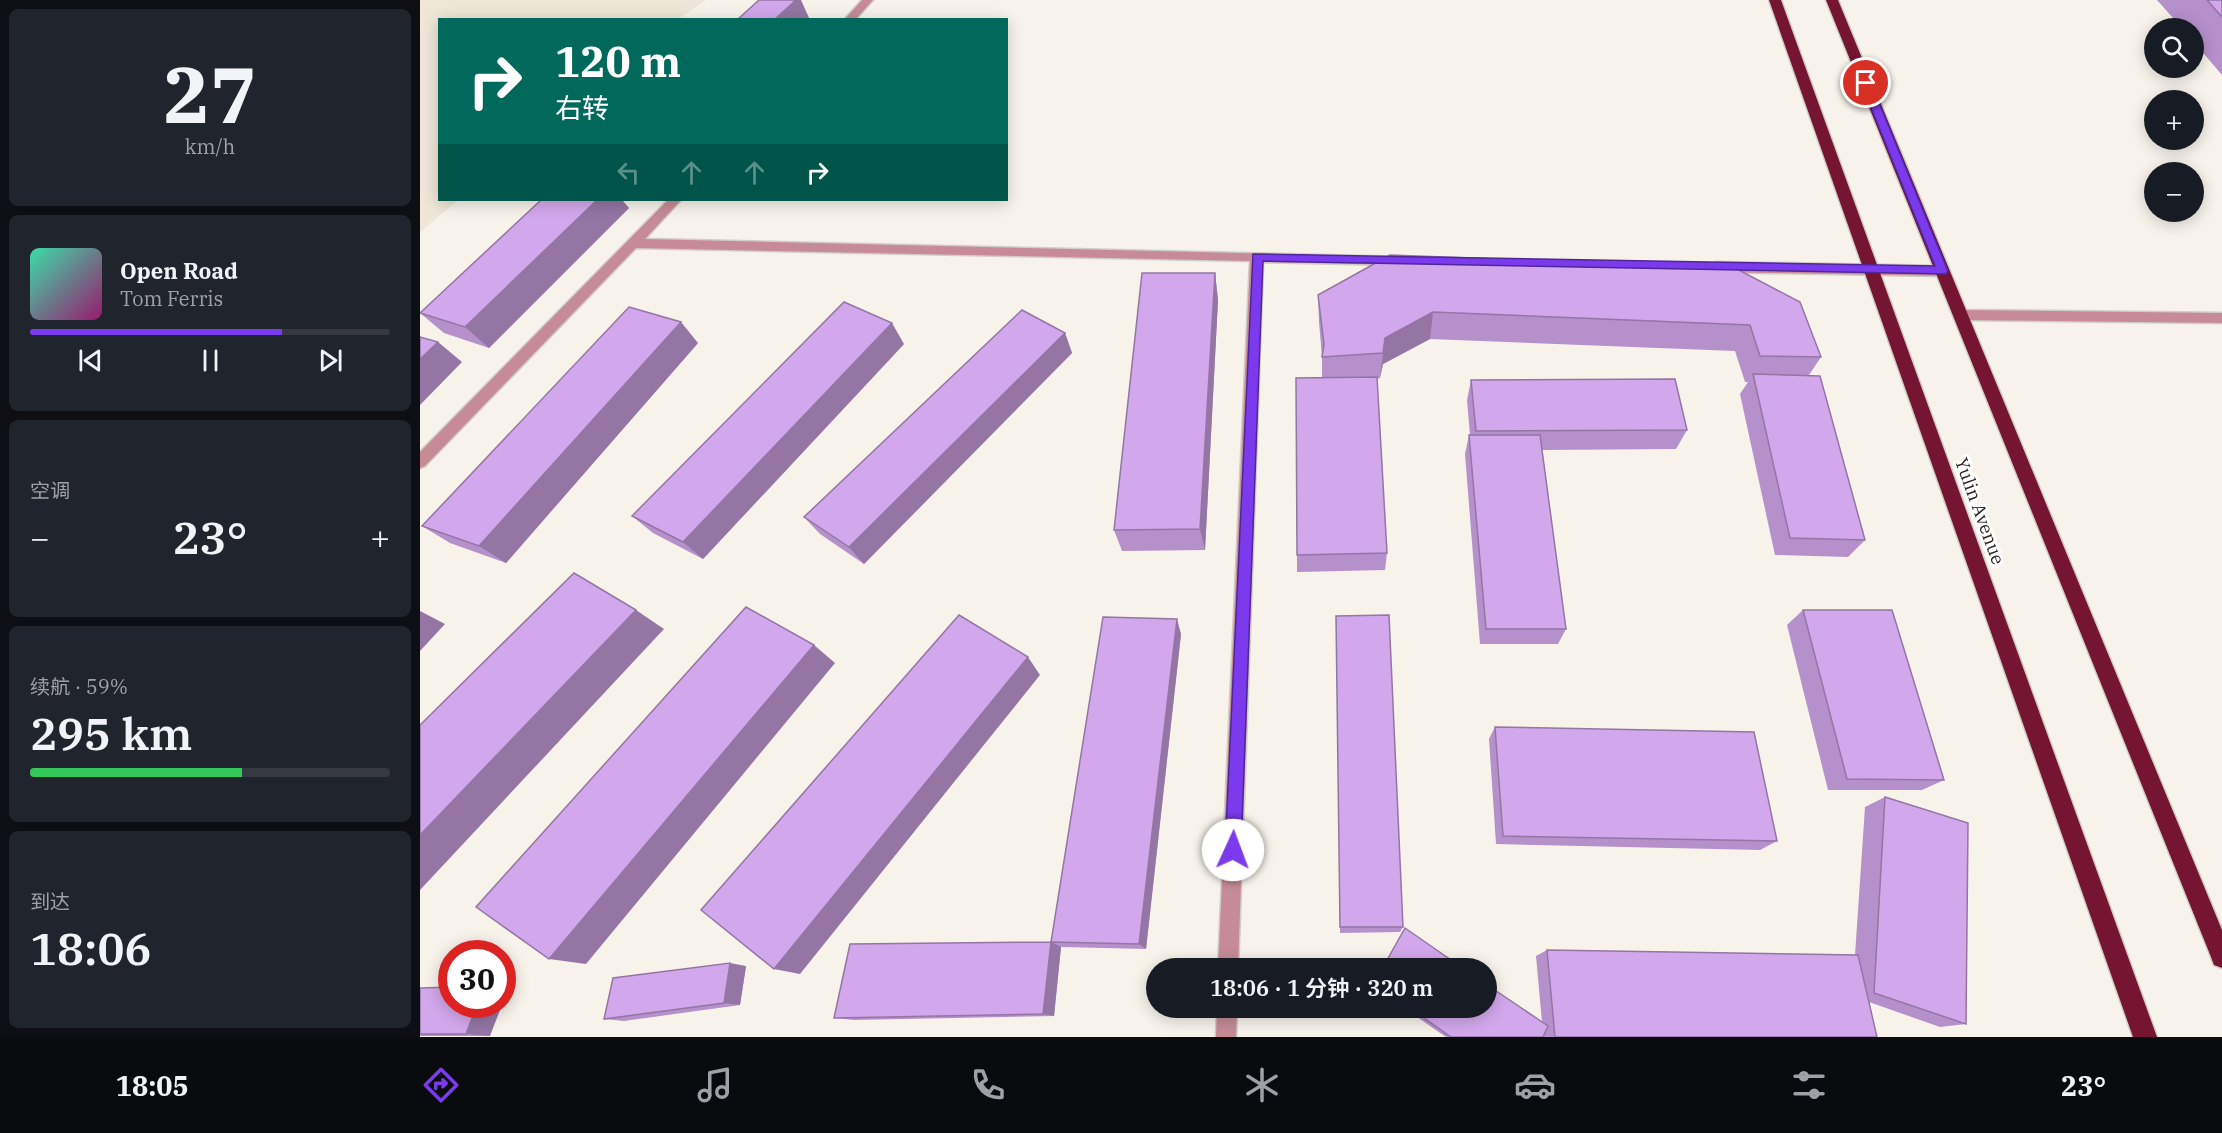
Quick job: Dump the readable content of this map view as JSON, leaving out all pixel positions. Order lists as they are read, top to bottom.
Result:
{
  "streets": {
    "highway": ["Yulin Avenue"]
  },
  "page": {
    "tile": [
      ["27", "km/h"],
      "空调",
      ["续航 · 59%", "295 km"],
      ["到达", "18:06"]
    ],
    "map_buttons": ["+", "−"],
    "turn": ["120 m", "右转"],
    "song": ["Open Road", "Tom Ferris"],
    "heat": ["−", "23°", "+"],
    "limit": "30",
    "trip": "18:06 · 1 分钟 · 320 m",
    "tabs": ["18:05", "23°"]
  }
}
